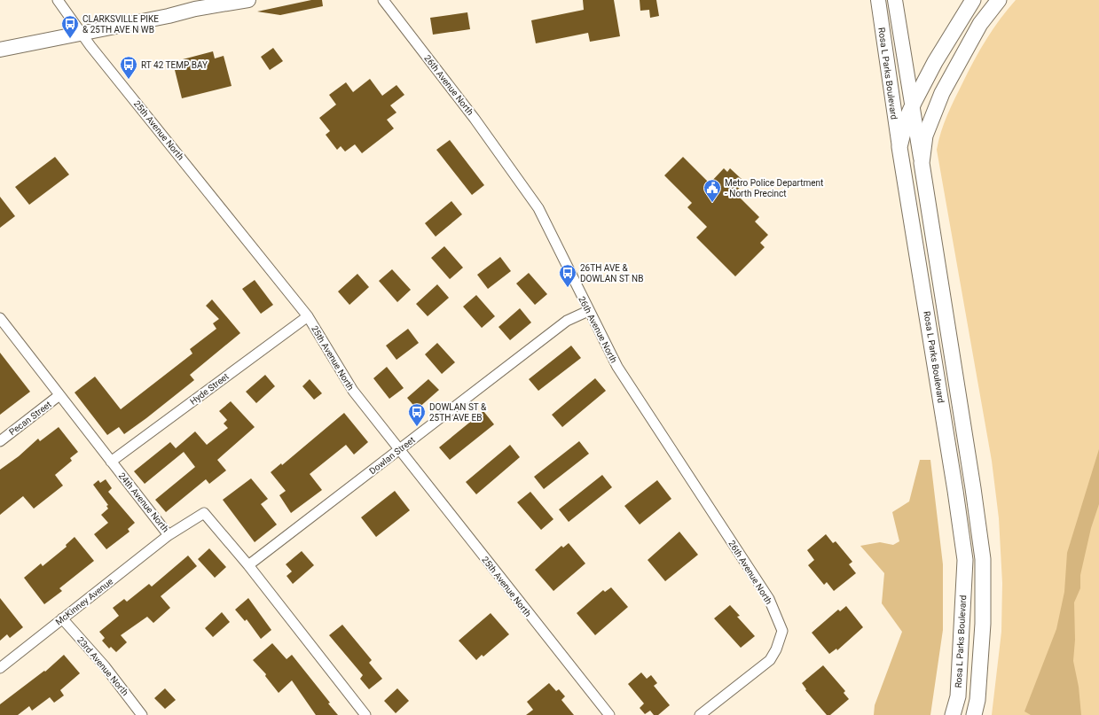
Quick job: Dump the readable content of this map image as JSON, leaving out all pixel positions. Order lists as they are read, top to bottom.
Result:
{
  "streets": {
    "main road": ["Rosa L Parks Boulevard"],
    "street": [
      "26th Avenue North",
      "25th Avenue North",
      "Hyde Street",
      "Pecan Street",
      "Dowlan Street",
      "24th Avenue North",
      "McKinney Avenue",
      "23rd Avenue North"
    ]
  },
  "crossings": [
    ["26th Avenue North", "Dowlan Street"],
    ["25th Avenue North", "Hyde Street"],
    ["25th Avenue North", "Dowlan Street"],
    ["Hyde Street", "24th Avenue North"],
    ["Pecan Street", "24th Avenue North"],
    ["Dowlan Street", "24th Avenue North"],
    ["24th Avenue North", "McKinney Avenue"],
    ["McKinney Avenue", "23rd Avenue North"]
  ],
  "places": {
    "bus stop": [
      "CLARKSVILLE PIKE & 25TH AVE N WB",
      "RT 42 TEMP BAY",
      "26TH AVE & DOWLAN ST NB",
      "DOWLAN ST & 25TH AVE EB"
    ],
    "public building": ["Metro Police Department - North Precinct"]
  }
}
